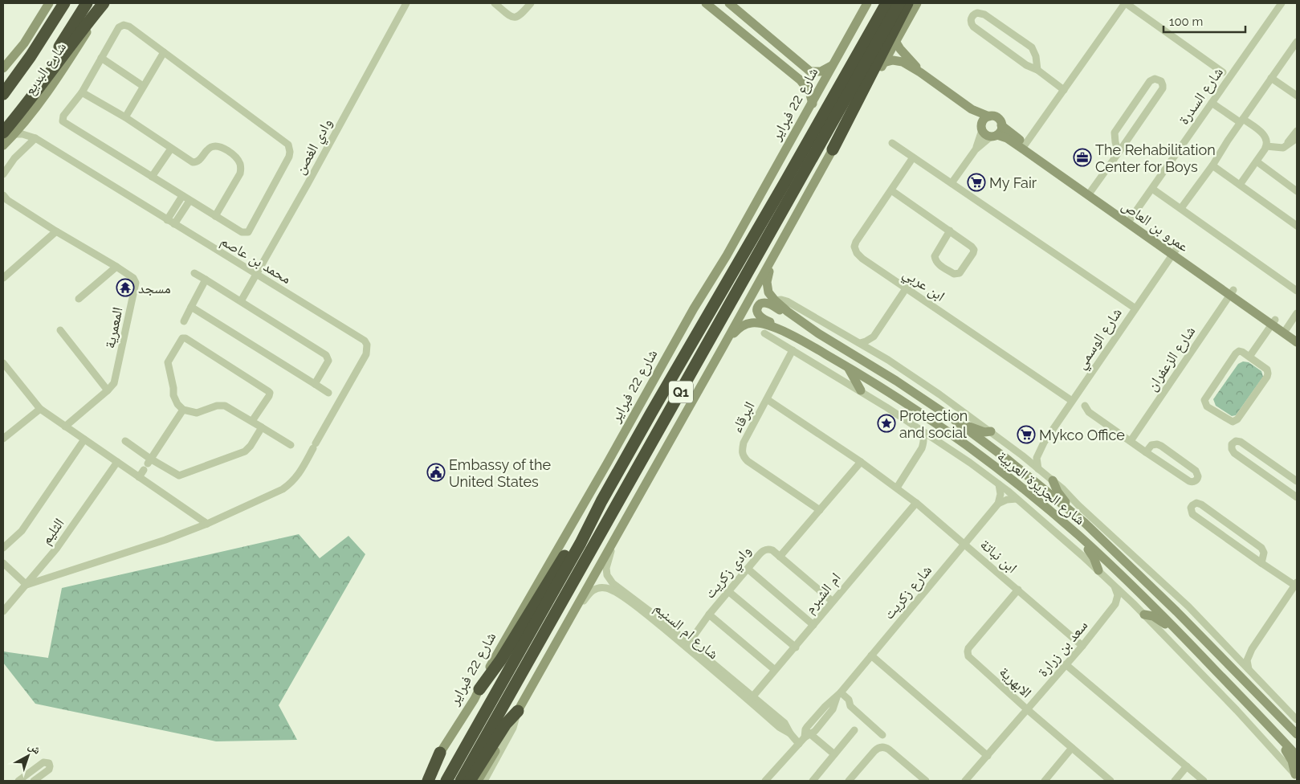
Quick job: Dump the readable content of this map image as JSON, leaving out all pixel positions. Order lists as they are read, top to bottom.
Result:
{
  "streets": {
    "highway": ["شارع البديع", "شارع 22 فبراير", "Q1"],
    "main road": ["عمرو بن العاص", "شارع الجزيرة العربية"],
    "street": [
      "شارع السدرة",
      "وادي الغصن",
      "محمد بن عاصم",
      "ابن عربي",
      "المعمرية",
      "شارع الوسمي",
      "شارع الزعفران",
      "البرقاء",
      "الثليم",
      "ابن نباتة",
      "وادي زكريت",
      "شارع زكريت",
      "ام الشبرم",
      "شارع ام السنيم",
      "سعد بن زرارة",
      "الابهرية"
    ]
  },
  "crossings": [
    ["شارع البديع", "محمد بن عاصم"],
    ["شارع السدرة", "عمرو بن العاص"],
    ["وادي الغصن", "محمد بن عاصم"],
    ["عمرو بن العاص", "شارع الوسمي"],
    ["عمرو بن العاص", "شارع الزعفران"],
    ["محمد بن عاصم", "الثليم"],
    ["ابن عربي", "شارع الوسمي"],
    ["شارع الوسمي", "شارع الجزيرة العربية"],
    ["البرقاء", "شارع الجزيرة العربية"],
    ["البرقاء", "ابن نباتة"],
    ["ابن نباتة", "شارع زكريت"],
    ["ابن نباتة", "ام الشبرم"],
    ["ابن نباتة", "سعد بن زرارة"],
    ["ابن نباتة", "الابهرية"],
    ["وادي زكريت", "ام الشبرم"],
    ["وادي زكريت", "شارع ام السنيم"],
    ["شارع زكريت", "شارع ام السنيم"],
    ["ام الشبرم", "شارع ام السنيم"],
    ["سعد بن زرارة", "الابهرية"]
  ],
  "places": {
    "office": ["The Rehabilitation Center for Boys"],
    "supermarket": ["My Fair", "Mykco Office"],
    "temple": ["مسجد"],
    "place": ["Protection and social"],
    "public building": ["Embassy of the United States"]
  },
  "scale_bar": "100 m",
  "north": "top right"
}
